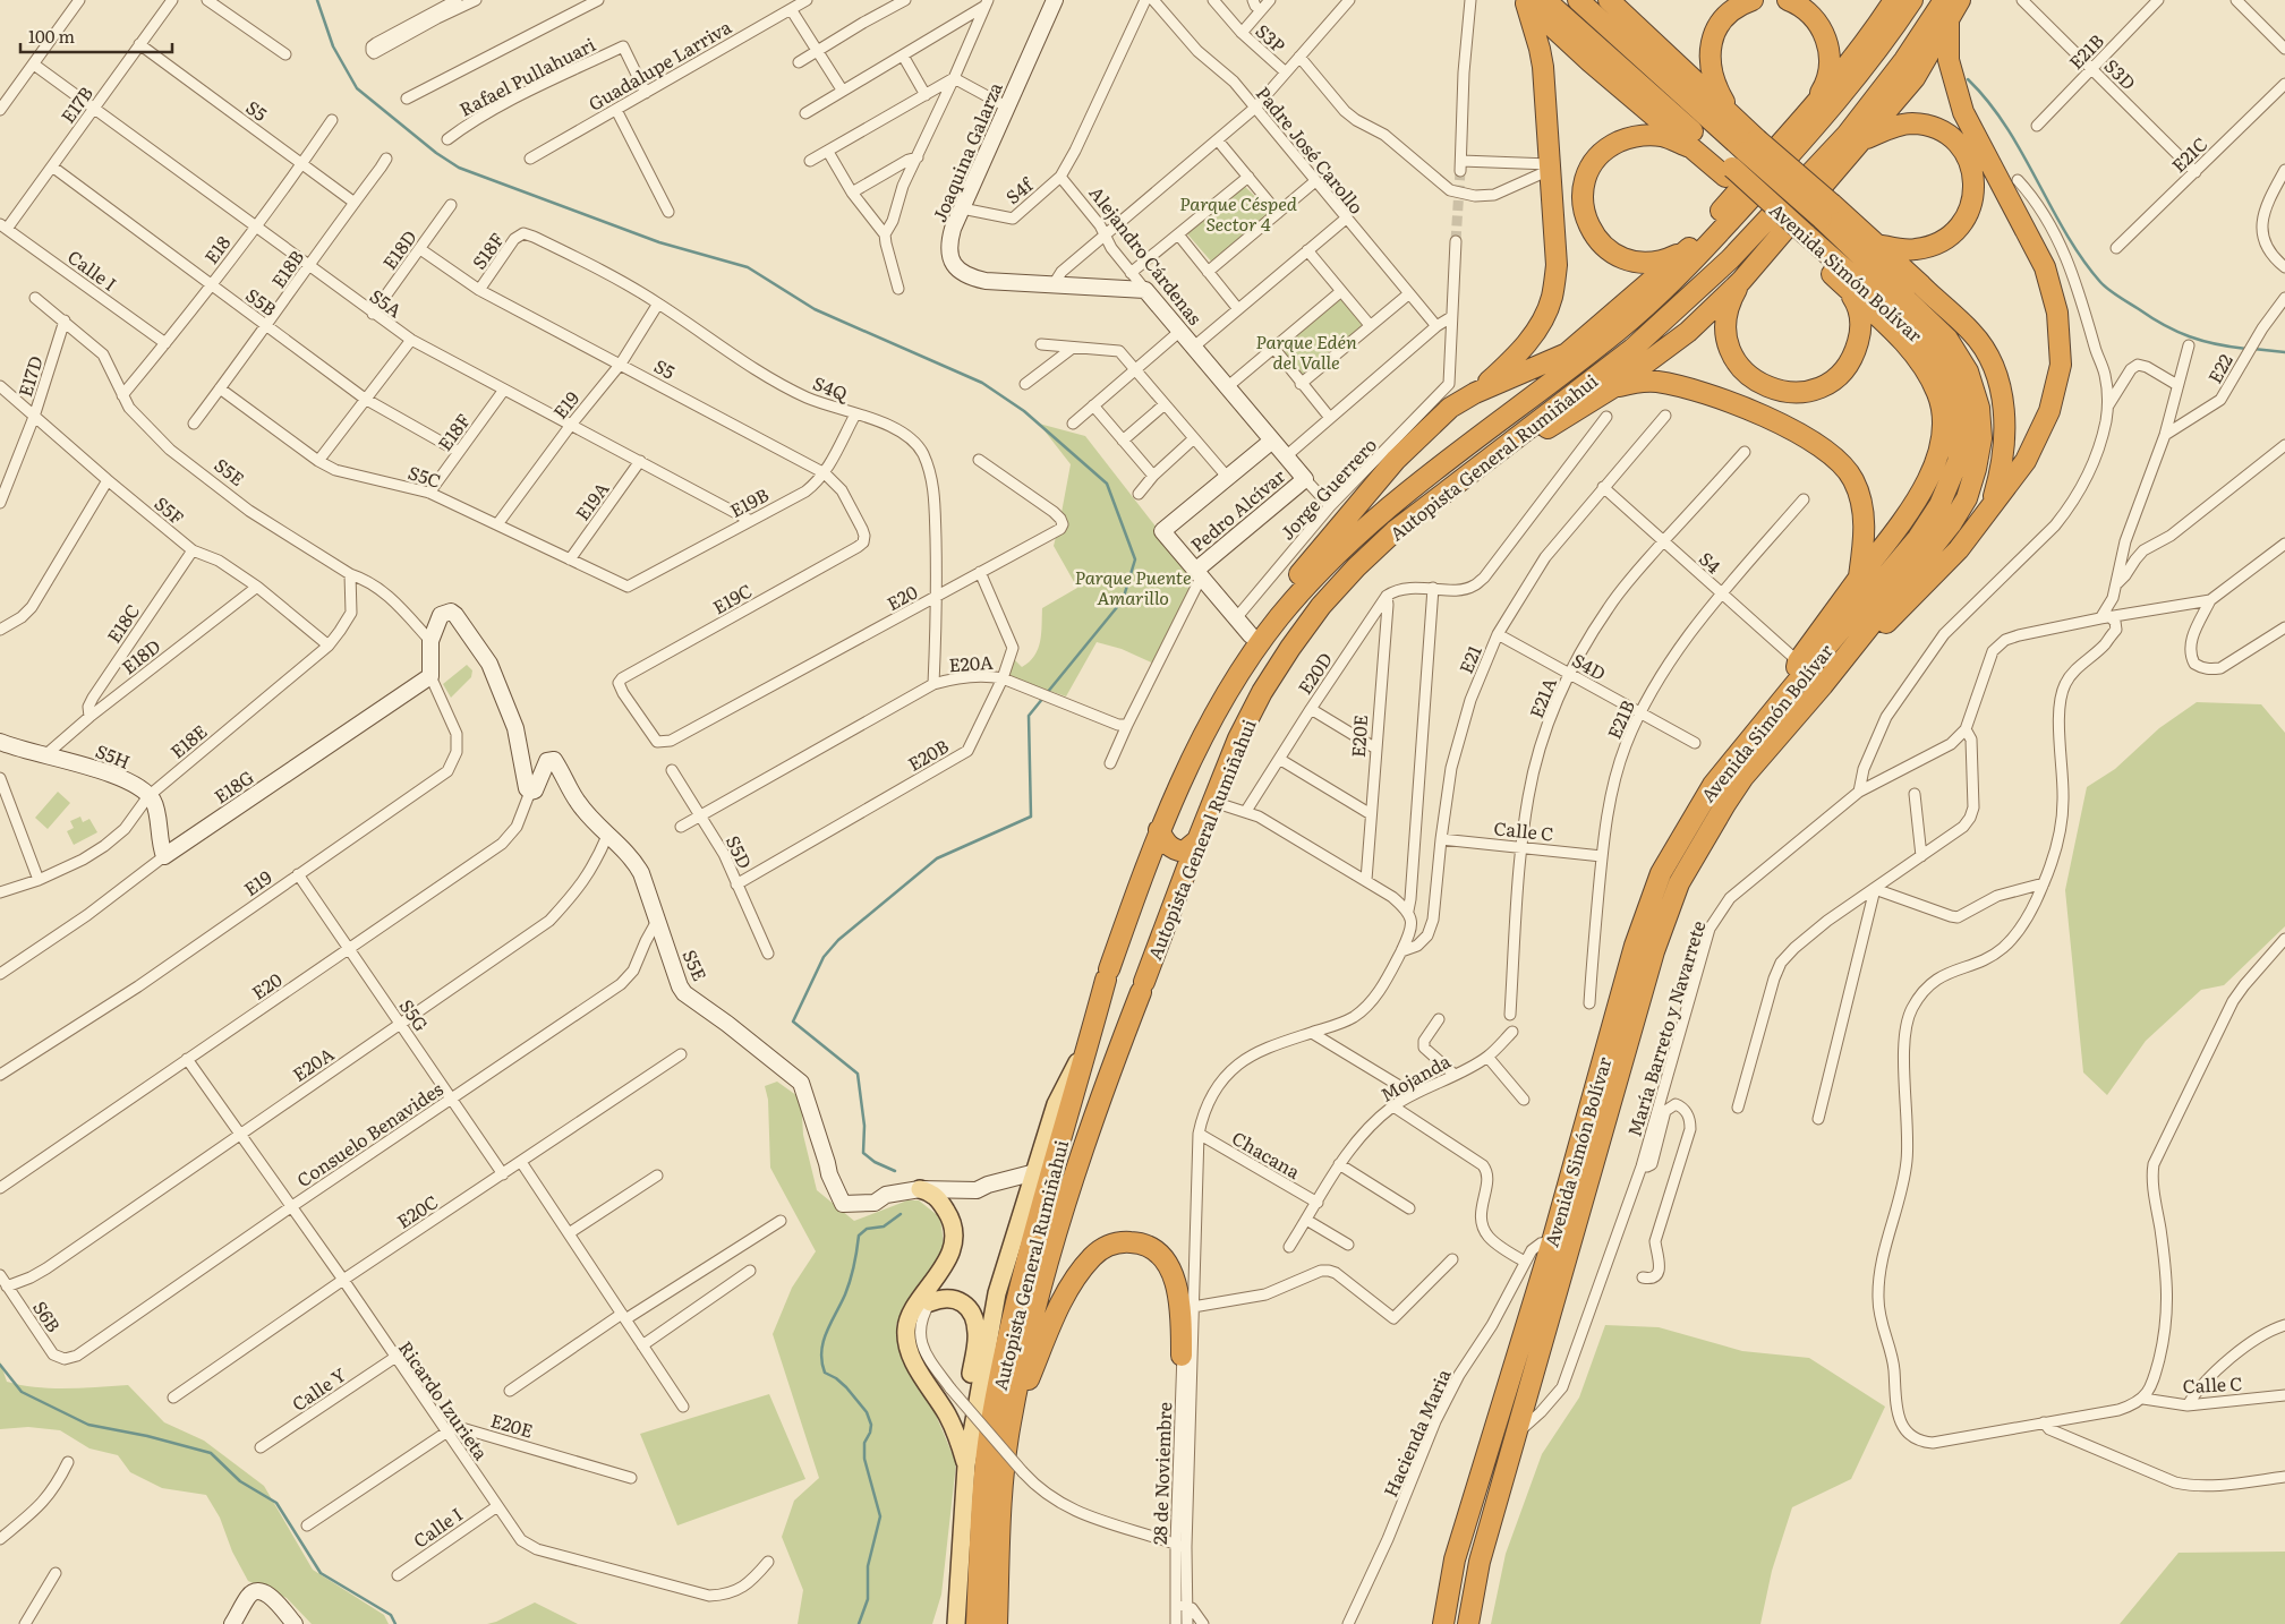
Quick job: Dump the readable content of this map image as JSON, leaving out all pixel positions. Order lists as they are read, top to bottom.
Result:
{
  "streets": {
    "highway": ["Avenida Simón Bolívar", "Autopista General Rumiñahui"],
    "street": [
      "S3P",
      "E21B",
      "Guadalupe Larriva",
      "S3D",
      "Rafael Pullahuari",
      "E17B",
      "S5",
      "Padre José Carollo",
      "Joaquina Galarza",
      "E21C",
      "S4f",
      "E18",
      "E18D",
      "S18F",
      "Alejandro Cárdenas",
      "E18B",
      "Calle I",
      "S5B",
      "S5A",
      "E22",
      "E17D",
      "S4Q",
      "E19",
      "E18F",
      "S5E",
      "S5C",
      "Jorge Guerrero",
      "E19A",
      "E19B",
      "S5F",
      "Pedro Alcívar",
      "S4",
      "E20",
      "E19C",
      "E18C",
      "E21",
      "E20A",
      "S4D",
      "E20D",
      "E21A",
      "E20E",
      "E18E",
      "E20B",
      "S5H",
      "E18G",
      "Calle C",
      "S5D",
      "S5G",
      "María Barreto y Navarrete",
      "Mojanda",
      "Consuelo Benavides",
      "Chacana",
      "E20C",
      "S6B",
      "Calle Y",
      "Ricardo Izurieta",
      "Hacienda Maria",
      "28 de Noviembre"
    ]
  },
  "crossings": [
    ["E21B", "S3D"],
    ["E21B", "S4"],
    ["E21B", "S4D"],
    ["E21B", "Calle C"],
    ["Guadalupe Larriva", "Rafael Pullahuari"],
    ["S3D", "E21C"],
    ["E17B", "S5"],
    ["E17B", "Calle I"],
    ["E17B", "S5B"],
    ["E17B", "S5A"],
    ["S5", "E18"],
    ["S5", "E18D"],
    ["S5", "S18F"],
    ["S5", "E18B"],
    ["S5", "E19"],
    ["S5", "E19B"],
    ["S5", "E19C"],
    ["Joaquina Galarza", "S4f"],
    ["Joaquina Galarza", "Alejandro Cárdenas"],
    ["S4f", "Alejandro Cárdenas"],
    ["E18", "Calle I"],
    ["E18", "S5B"],
    ["E18", "S5A"],
    ["E18", "S5E"],
    ["E18D", "S5A"],
    ["E18D", "S5F"],
    ["E18D", "E18C"],
    ["E18D", "S5H"],
    ["S18F", "S4Q"],
    ["Alejandro Cárdenas", "Jorge Guerrero"],
    ["Alejandro Cárdenas", "Pedro Alcívar"],
    ["E18B", "S5B"],
    ["E18B", "S5A"],
    ["E18B", "S5C"],
    ["Calle I", "Ricardo Izurieta"],
    ["Avenida Simón Bolívar", "María Barreto y Navarrete"],
    ["Avenida Simón Bolívar", "Hacienda Maria"],
    ["S5B", "E18F"],
    ["S5A", "E19"],
    ["S5A", "E18F"],
    ["S5A", "E19A"],
    ["S5A", "E19B"],
    ["E17D", "S5E"],
    ["E17D", "S5F"],
    ["S4Q", "E19"],
    ["S4Q", "E19B"],
    ["S4Q", "E20"],
    ["S4Q", "E20A"],
    ["E19", "S5C"],
    ["E19", "E18G"],
    ["E19", "S5G"],
    ["E18F", "S5C"],
    ["S5E", "E20"],
    ["S5E", "E20A"],
    ["S5E", "E18E"],
    ["S5E", "Consuelo Benavides"],
    ["S5C", "E19A"],
    ["S5C", "E19B"],
    ["S5F", "E18C"],
    ["S5F", "E18E"],
    ["S4", "E21"],
    ["S4", "E21A"],
    ["E20", "E19C"],
    ["E20", "E20B"],
    ["E20", "S5G"],
    ["E20", "Ricardo Izurieta"],
    ["E21", "S4D"],
    ["E21", "Calle C"],
    ["E20A", "E20B"],
    ["E20A", "S5D"],
    ["E20A", "S5G"],
    ["E20A", "S6B"],
    ["E20A", "Ricardo Izurieta"],
    ["S4D", "E21A"],
    ["E20D", "E20E"],
    ["E21A", "Calle C"],
    ["E20E", "Ricardo Izurieta"],
    ["E18E", "S5H"],
    ["E20B", "S5D"],
    ["S5G", "Consuelo Benavides"],
    ["S5G", "E20C"],
    ["Mojanda", "Chacana"],
    ["Consuelo Benavides", "S6B"],
    ["Consuelo Benavides", "Ricardo Izurieta"],
    ["E20C", "Ricardo Izurieta"],
    ["Calle Y", "Ricardo Izurieta"]
  ],
  "parks": ["Parque Césped Sector 4", "Parque Edén del Valle", "Parque Puente Amarillo"],
  "scale_bar": "100 m"
}
